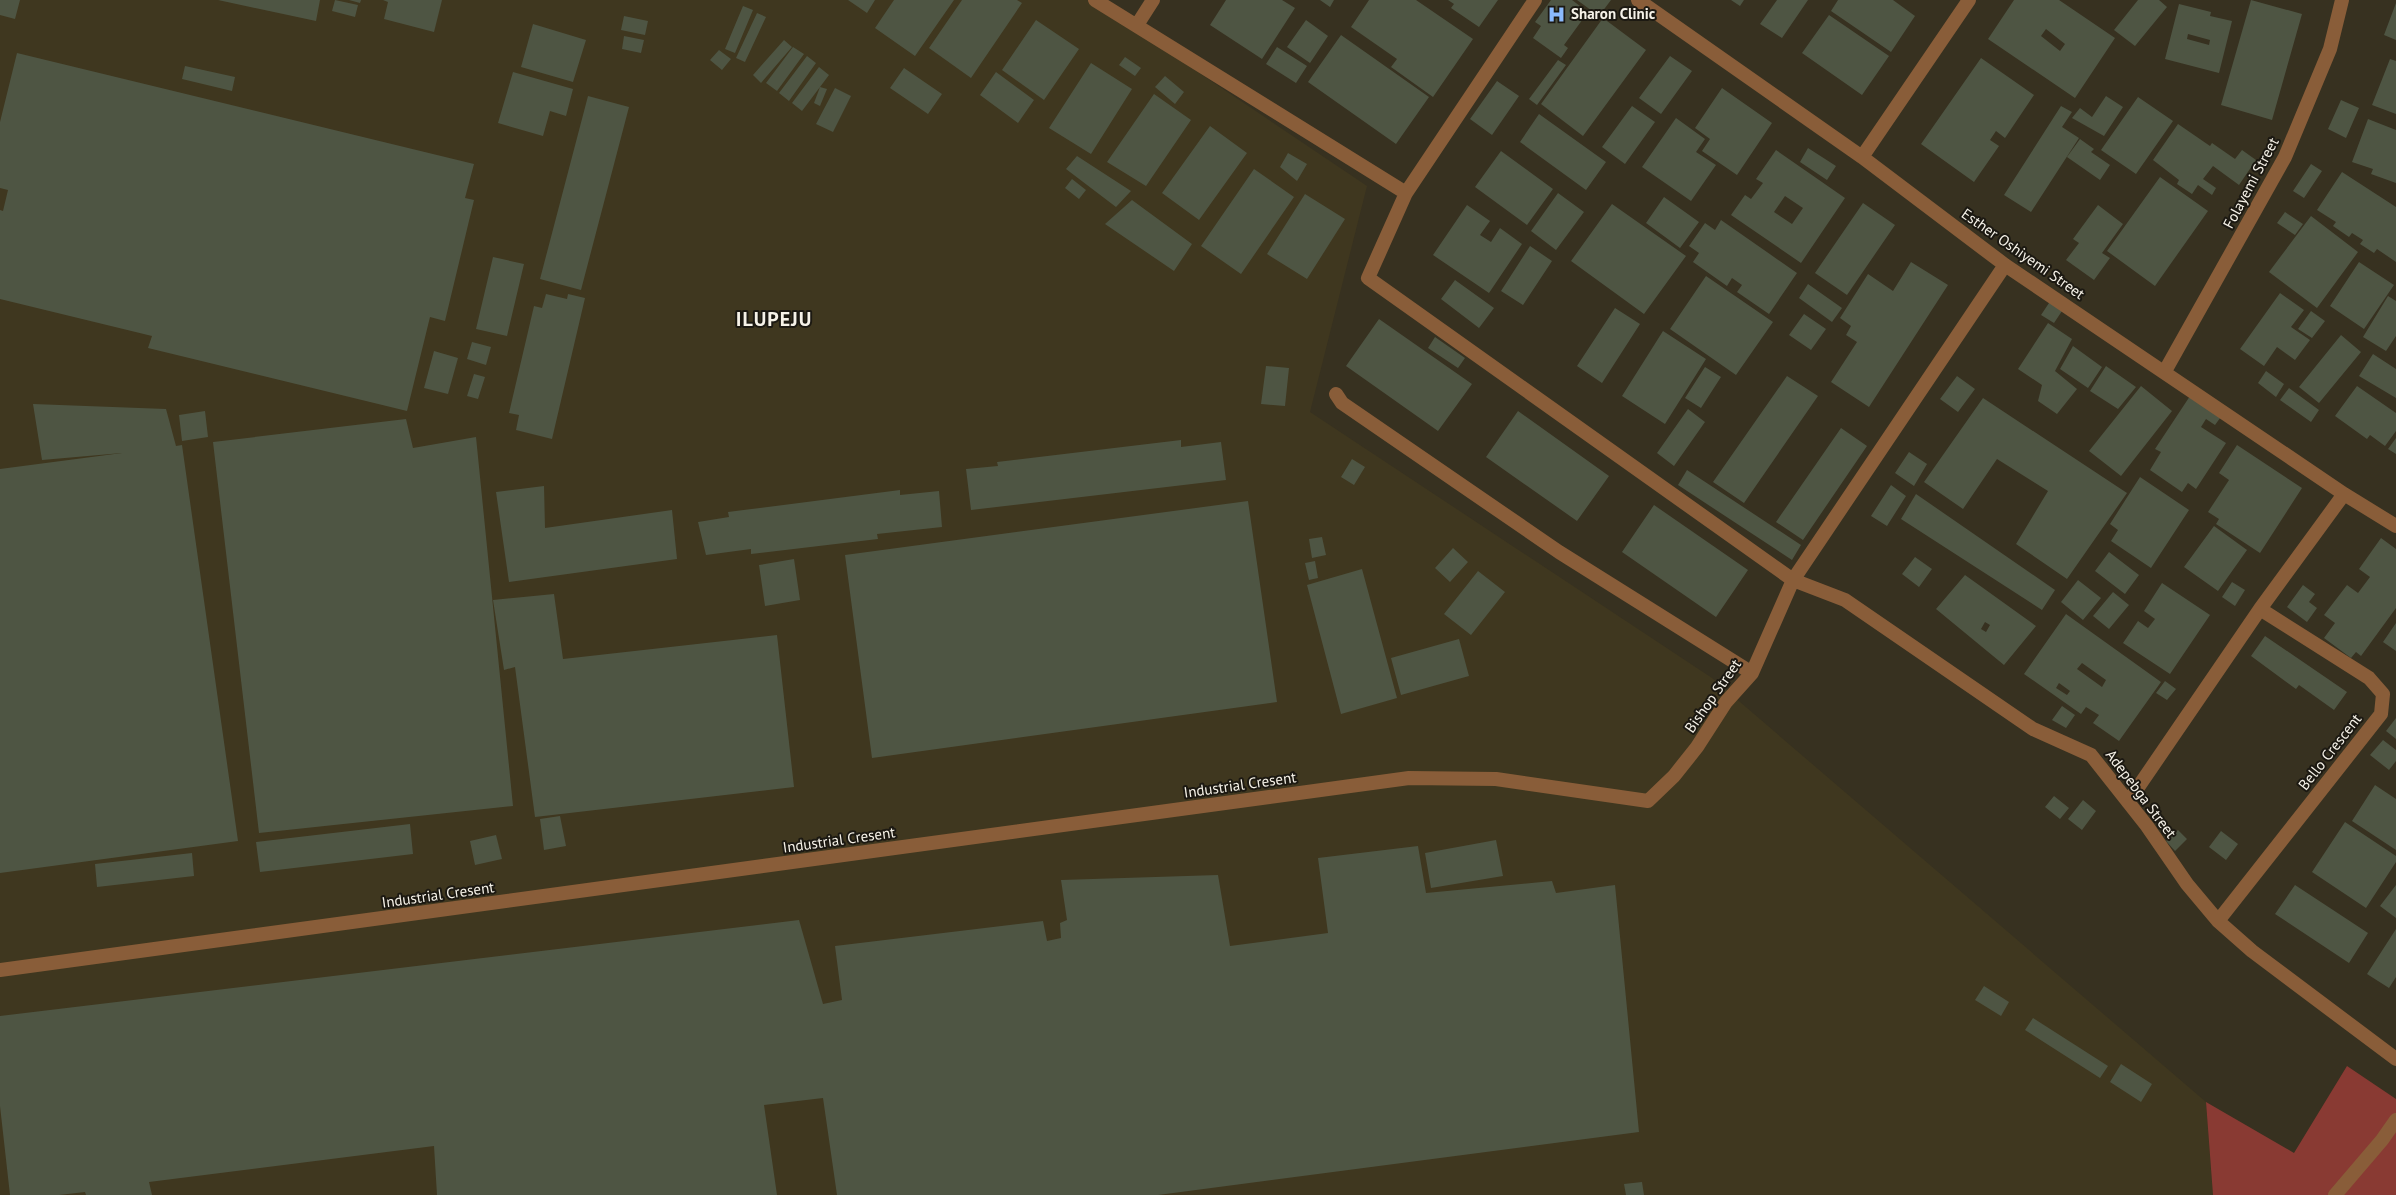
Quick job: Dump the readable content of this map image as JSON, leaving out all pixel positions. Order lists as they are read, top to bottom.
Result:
{
  "streets": {
    "street": [
      "Folayemi Street",
      "Esther Oshiyemi Street",
      "Bishop Street",
      "Bello Crescent",
      "Industrial Cresent",
      "Adepebga Street"
    ]
  },
  "crossings": [
    ["Folayemi Street", "Esther Oshiyemi Street"],
    ["Bishop Street", "Industrial Cresent"],
    ["Bishop Street", "Adepebga Street"],
    ["Bello Crescent", "Adepebga Street"]
  ],
  "districts": ["ILUPEJU"],
  "places": {
    "hospital": ["Sharon Clinic"]
  }
}
